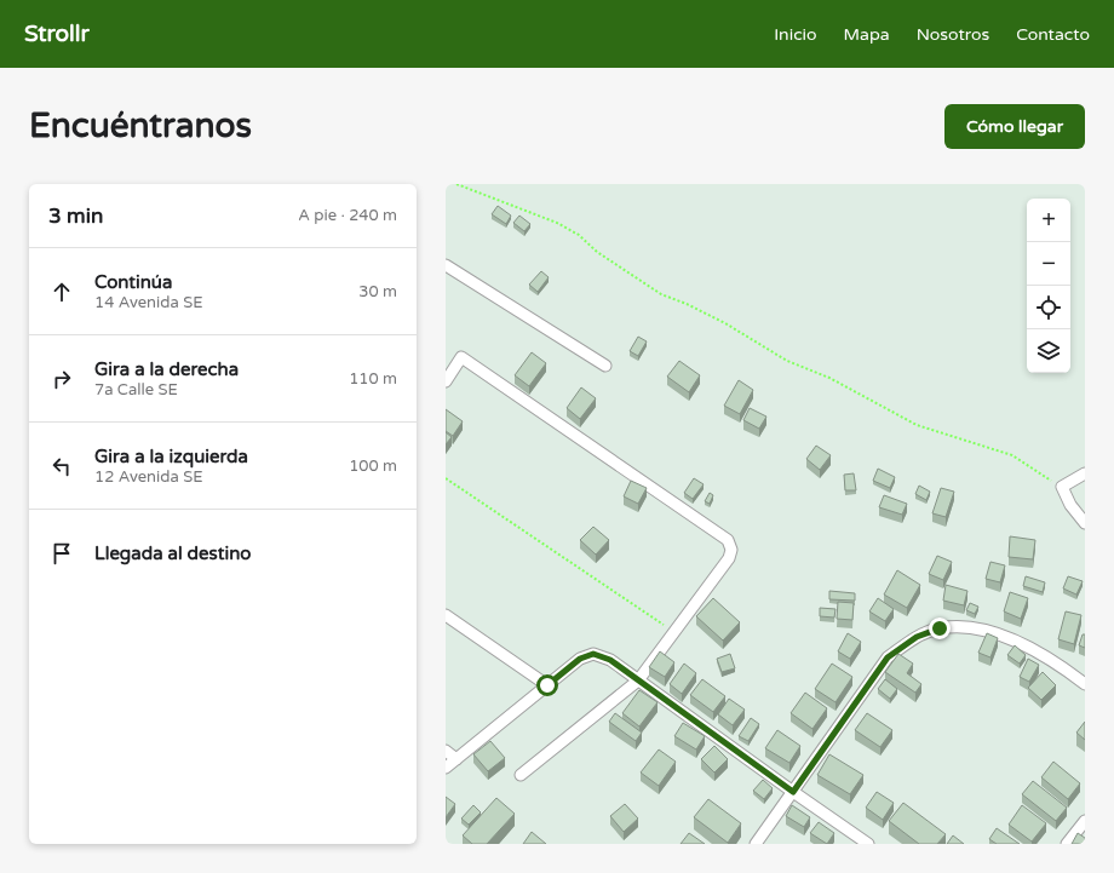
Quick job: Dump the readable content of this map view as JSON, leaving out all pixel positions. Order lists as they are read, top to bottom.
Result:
{
  "page": {
    "header": "Strollr",
    "nav": [
      "Inicio",
      "Mapa",
      "Nosotros",
      "Contacto"
    ],
    "buttons": "Cómo llegar",
    "title": "Encuéntranos",
    "heading": ["3 min", "A pie · 240 m"],
    "map_buttons": ["+", "−"],
    "list": [
      ["Continúa", "14 Avenida SE", "30 m"],
      ["Gira a la derecha", "7a Calle SE", "110 m"],
      ["Gira a la izquierda", "12 Avenida SE", "100 m"],
      "Llegada al destino"
    ]
  }
}
